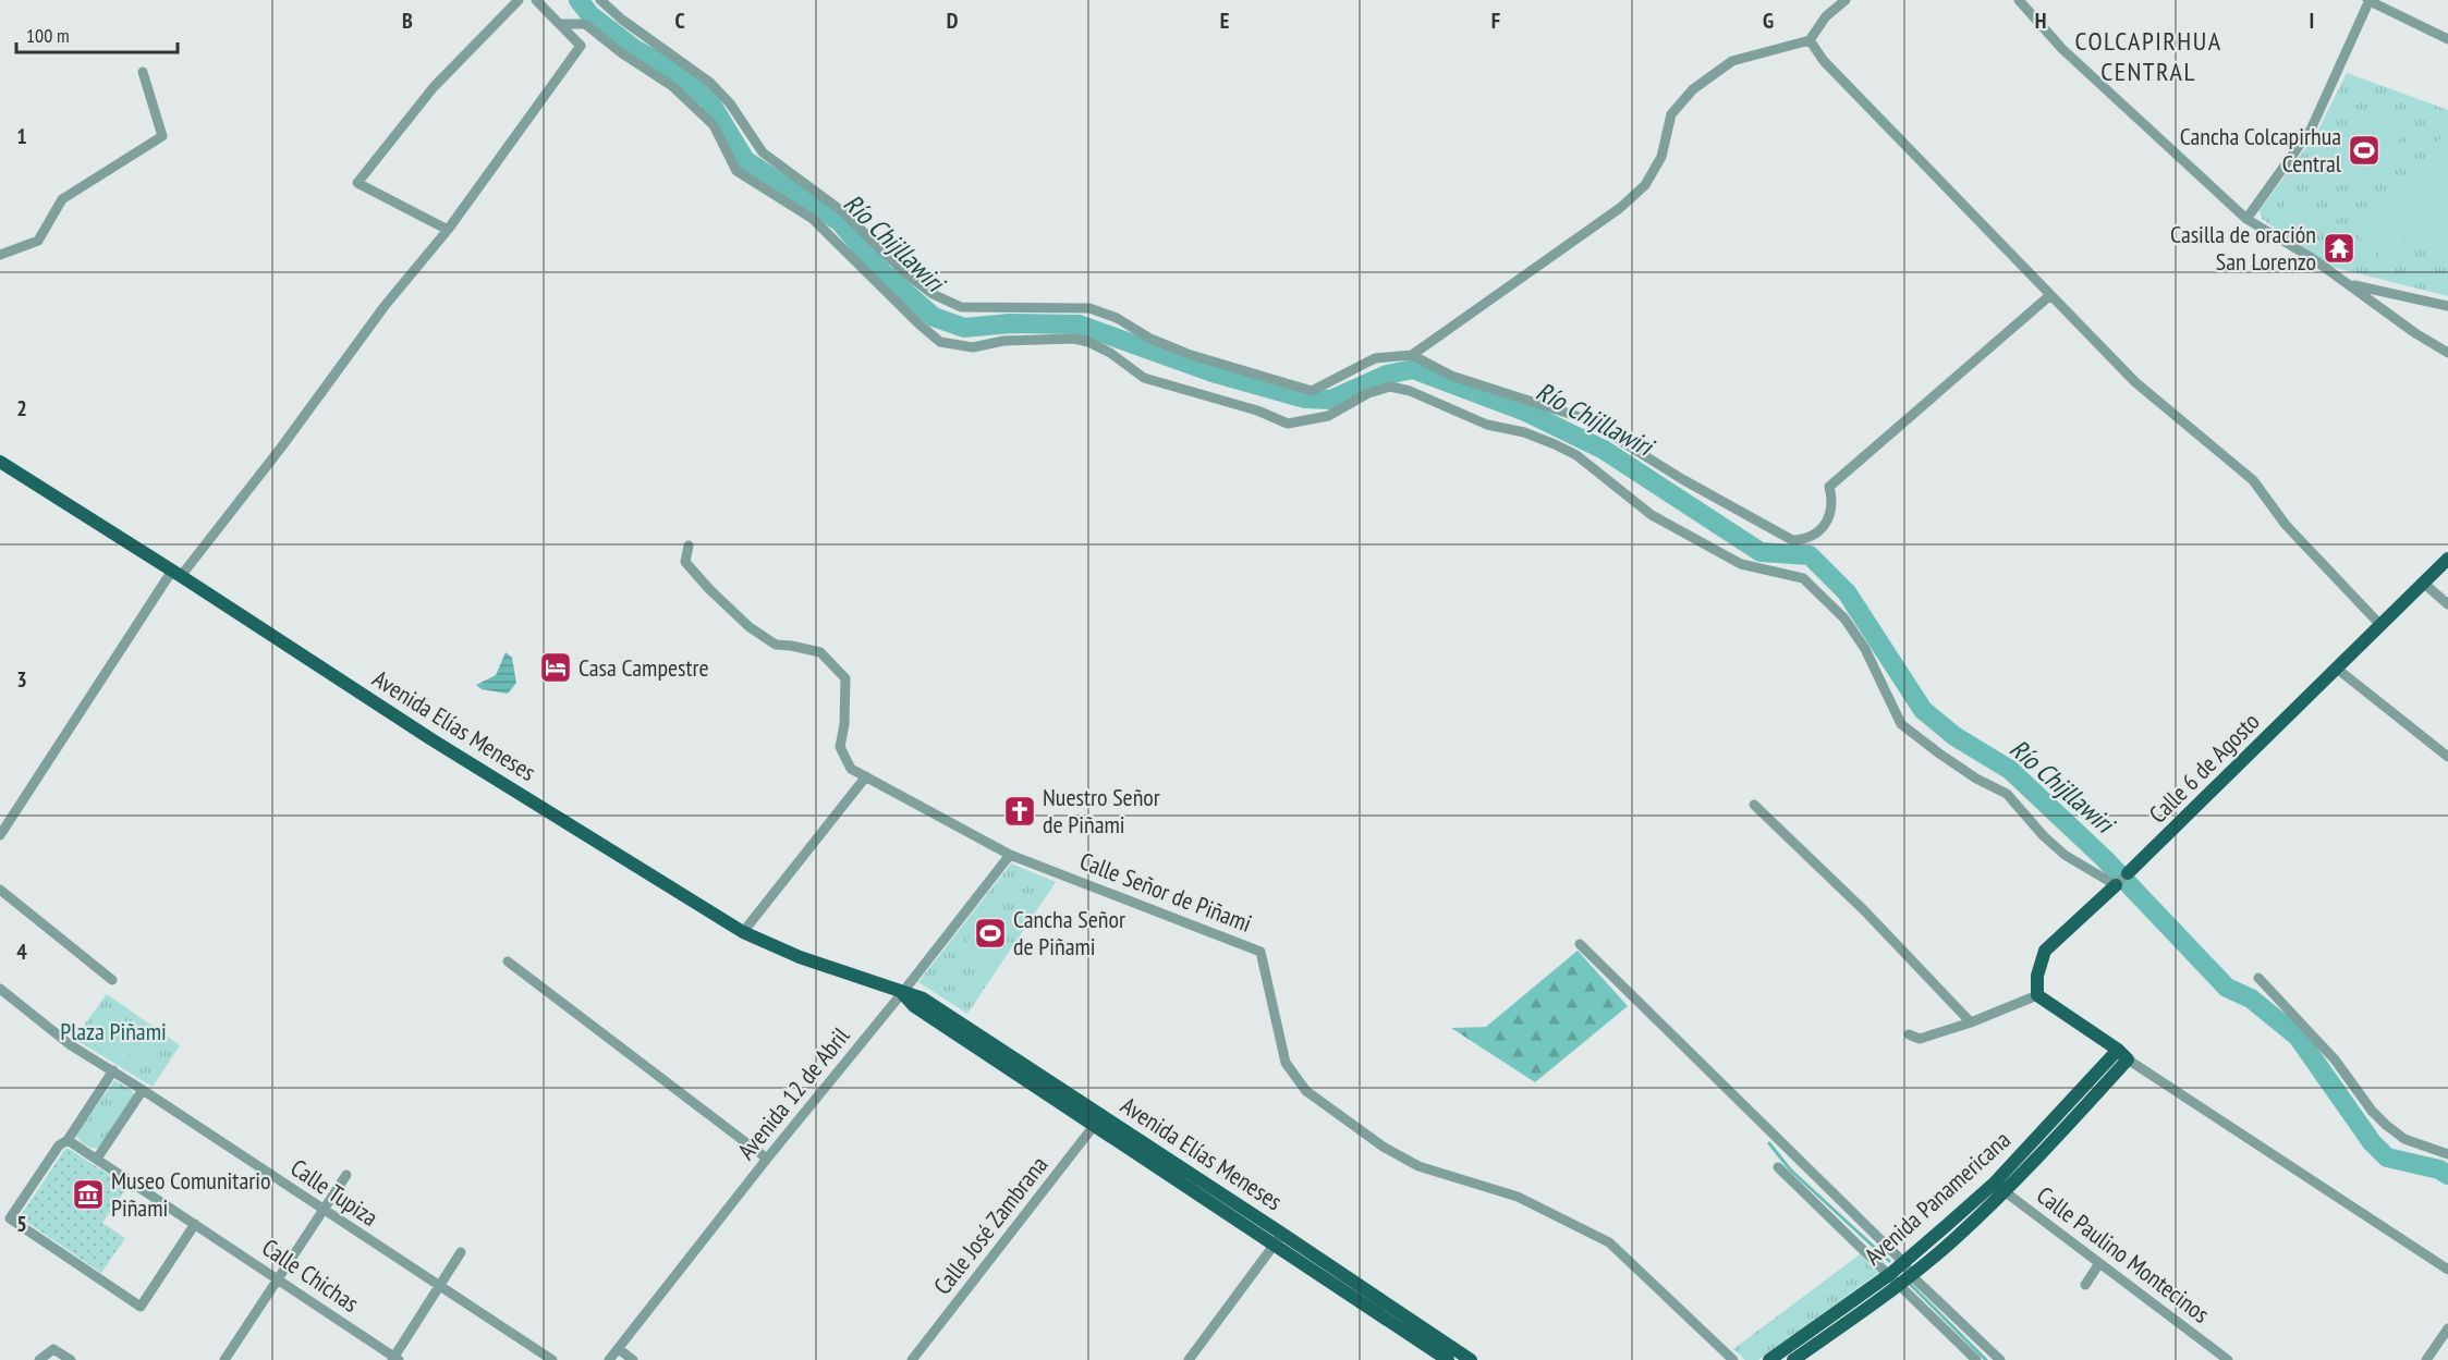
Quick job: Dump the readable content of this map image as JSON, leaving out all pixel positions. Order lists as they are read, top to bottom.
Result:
{
  "streets": {
    "main road": ["Avenida Elías Meneses", "Calle 6 de Agosto", "Avenida Panamericana"],
    "street": [
      "Calle Señor de Piñami",
      "Avenida 12 de Abril",
      "Calle Tupiza",
      "Calle José Zambrana",
      "Calle Paulino Montecinos",
      "Calle Chichas"
    ]
  },
  "crossings": [
    ["Avenida Elías Meneses", "Avenida 12 de Abril"],
    ["Avenida Elías Meneses", "Calle José Zambrana"],
    ["Calle Señor de Piñami", "Avenida 12 de Abril"],
    ["Avenida Panamericana", "Calle Paulino Montecinos"]
  ],
  "districts": ["COLCAPIRHUA CENTRAL"],
  "water": ["Río Chijllawiri"],
  "parks": ["Plaza Piñami"],
  "places": {
    "sports": ["Cancha Colcapirhua Central", "Cancha Señor de Piñami"],
    "temple": ["Casilla de oración San Lorenzo"],
    "hotel": ["Casa Campestre"],
    "church": ["Nuestro Señor de Piñami"],
    "museum": ["Museo Comunitario Piñami"]
  },
  "scale_bar": "100 m",
  "grid": {
    "columns": [
      "B",
      "C",
      "D",
      "E",
      "F",
      "G",
      "H",
      "I"
    ],
    "rows": [
      "1",
      "2",
      "3",
      "4",
      "5"
    ]
  }
}
